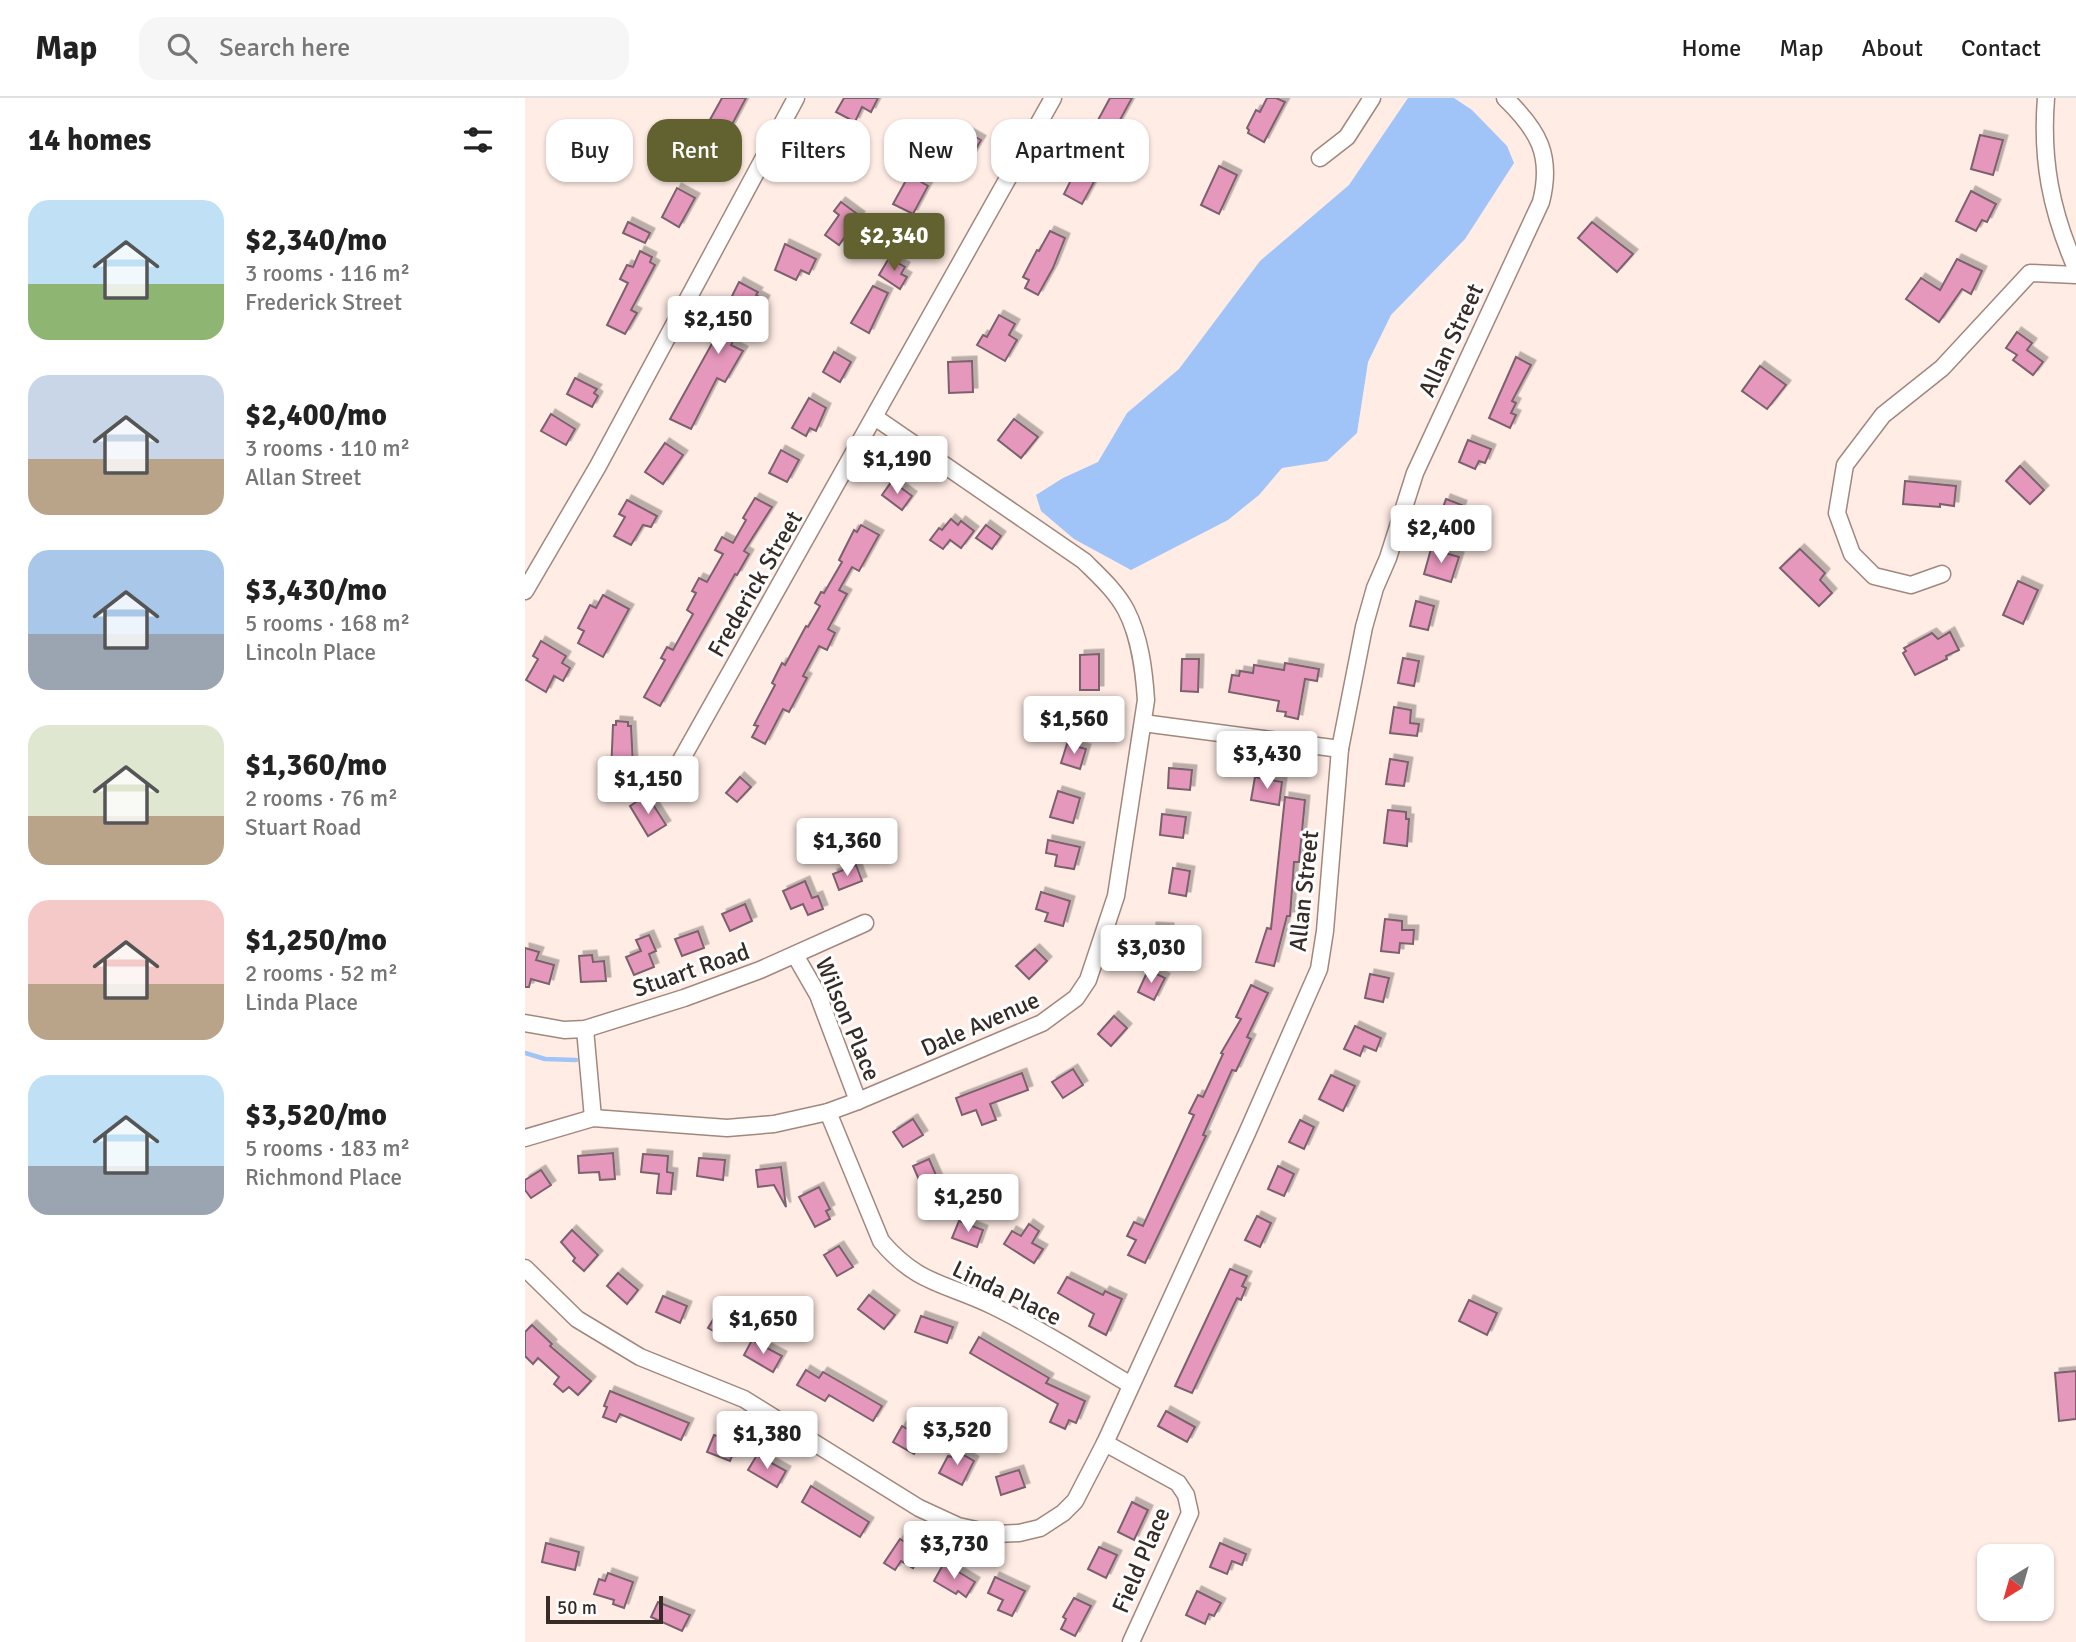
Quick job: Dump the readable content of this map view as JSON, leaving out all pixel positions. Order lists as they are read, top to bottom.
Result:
{
  "streets": {
    "street": [
      "Allan Street",
      "Frederick Street",
      "Stuart Road",
      "Wilson Place",
      "Dale Avenue",
      "Linda Place",
      "Field Place"
    ]
  },
  "crossings": [
    ["Allan Street", "Linda Place"],
    ["Allan Street", "Field Place"],
    ["Frederick Street", "Dale Avenue"],
    ["Stuart Road", "Wilson Place"],
    ["Wilson Place", "Dale Avenue"],
    ["Dale Avenue", "Linda Place"]
  ],
  "scale_bar": "50 m",
  "north": "bottom left",
  "page": {
    "header": "Map",
    "search": "Search here",
    "nav": [
      "Home",
      "Map",
      "About",
      "Contact"
    ],
    "heading": "14 homes",
    "chip": [
      "Buy",
      "Rent",
      "Filters",
      "New",
      "Apartment"
    ],
    "list": [
      {
        "name": "$2,340/mo",
        "note": "3 rooms · 116 m² · Frederick Street"
      },
      {
        "name": "$2,400/mo",
        "note": "3 rooms · 110 m² · Allan Street"
      },
      {
        "name": "$3,430/mo",
        "note": "5 rooms · 168 m² · Lincoln Place"
      },
      {
        "name": "$1,360/mo",
        "note": "2 rooms · 76 m² · Stuart Road"
      },
      {
        "name": "$1,250/mo",
        "note": "2 rooms · 52 m² · Linda Place"
      },
      {
        "name": "$3,520/mo",
        "note": "5 rooms · 183 m² · Richmond Place"
      }
    ],
    "price": [
      "$2,340",
      "$2,150",
      "$1,190",
      "$2,400",
      "$1,560",
      "$3,430",
      "$1,150",
      "$1,360",
      "$3,030",
      "$1,250",
      "$1,650",
      "$3,520",
      "$1,380",
      "$3,730"
    ],
    "scale": "50 m"
  }
}
